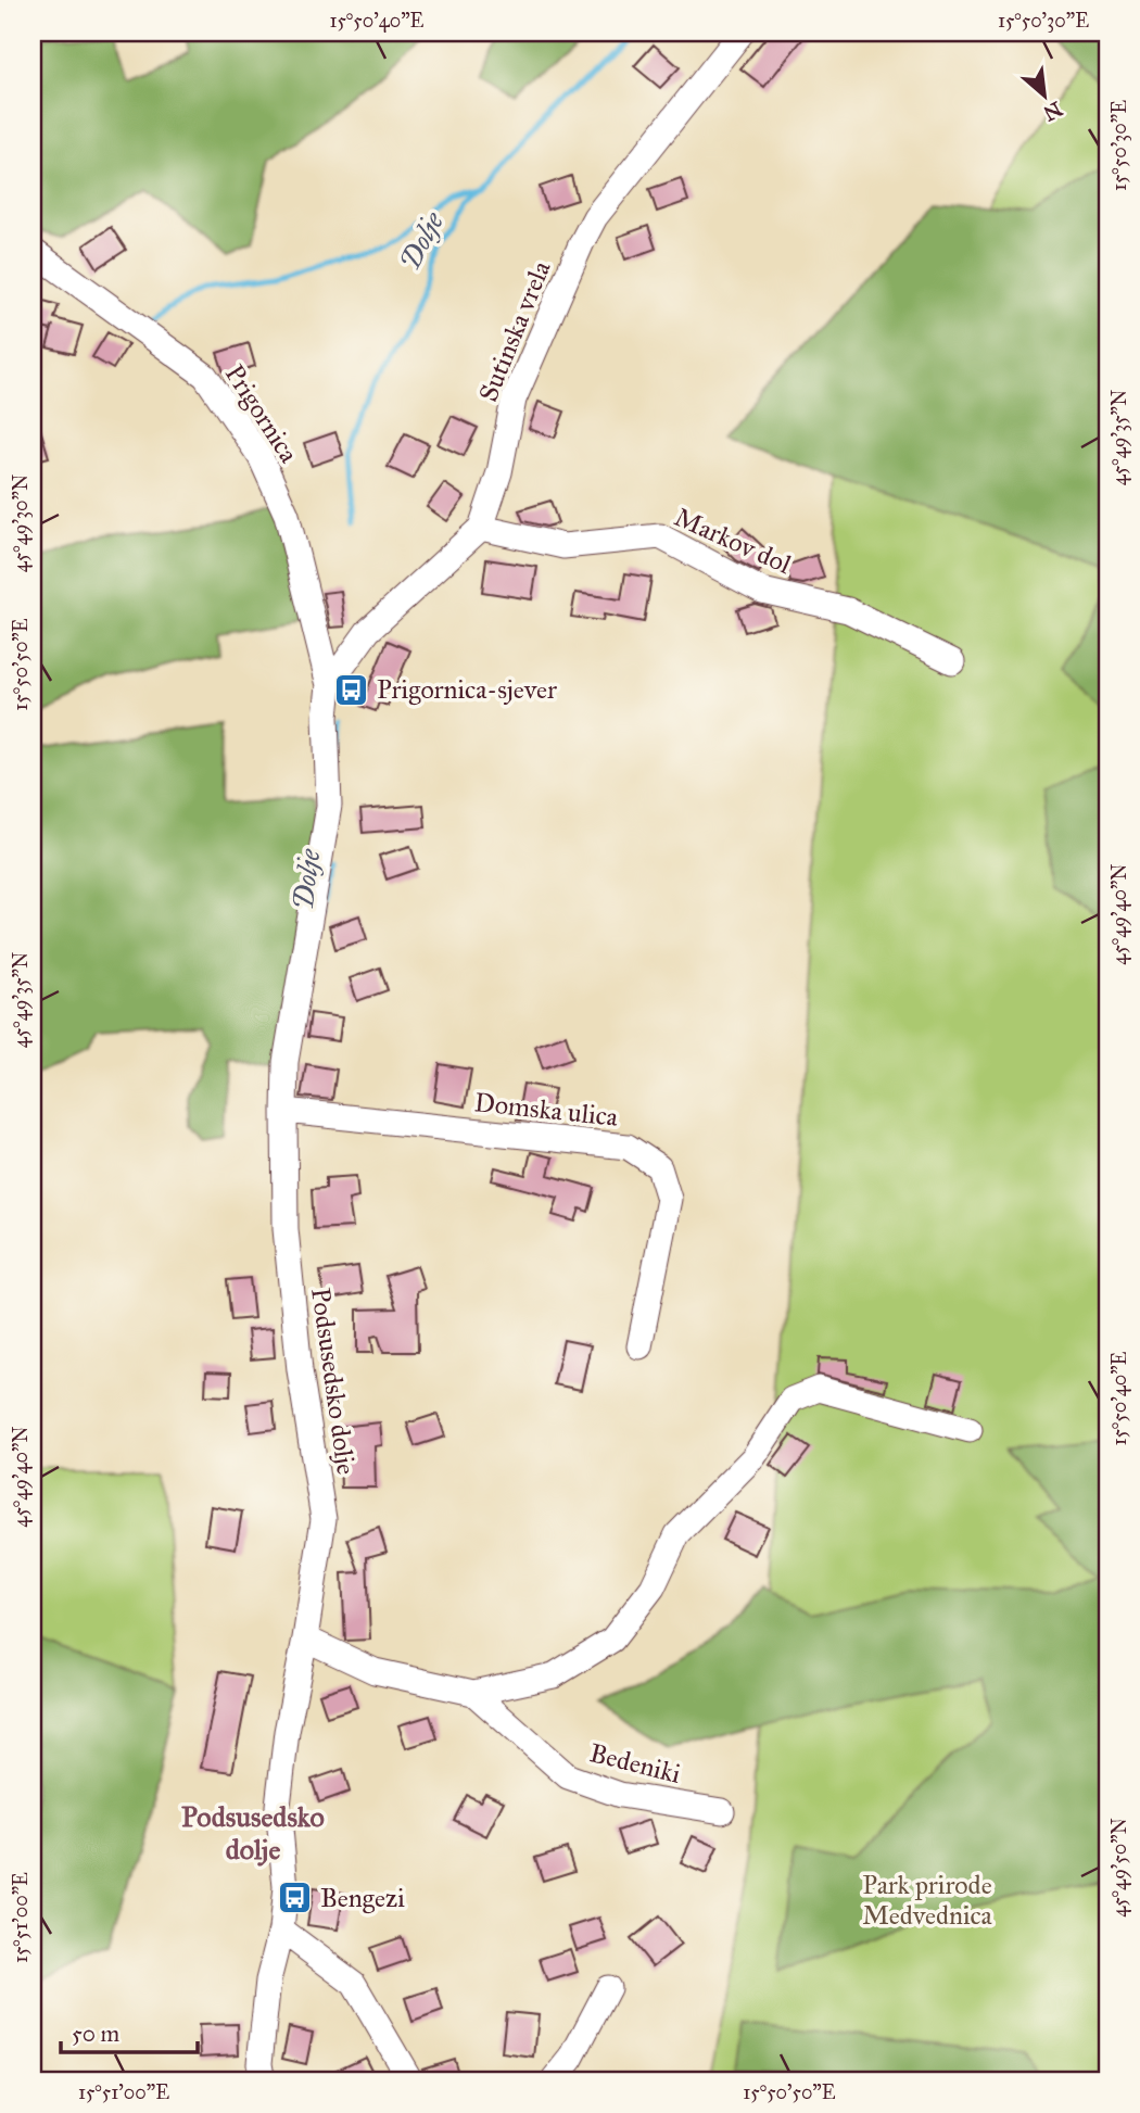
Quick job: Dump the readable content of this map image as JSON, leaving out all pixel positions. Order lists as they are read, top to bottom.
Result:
{
  "streets": {
    "street": [
      "Sutinska vrela",
      "Prigornica",
      "Markov dol",
      "Domska ulica",
      "Podsusedsko dolje",
      "Bedeniki"
    ]
  },
  "crossings": [
    ["Sutinska vrela", "Prigornica"],
    ["Sutinska vrela", "Markov dol"],
    ["Sutinska vrela", "Podsusedsko dolje"],
    ["Prigornica", "Podsusedsko dolje"],
    ["Domska ulica", "Podsusedsko dolje"]
  ],
  "districts": ["Podsusedsko dolje"],
  "water": ["Dolje"],
  "parks": ["Park prirode Medvednica"],
  "places": {
    "bus stop": ["Prigornica-sjever", "Bengezi"]
  },
  "scale_bar": "50 m",
  "north": "bottom right",
  "coordinates": [
    "15°50'40\"E",
    "15°50'30\"E",
    "45°49'35\"N",
    "45°49'30\"N",
    "15°50'50\"E",
    "45°49'40\"N",
    "45°49'50\"N",
    "15°51'00\"E"
  ]
}
